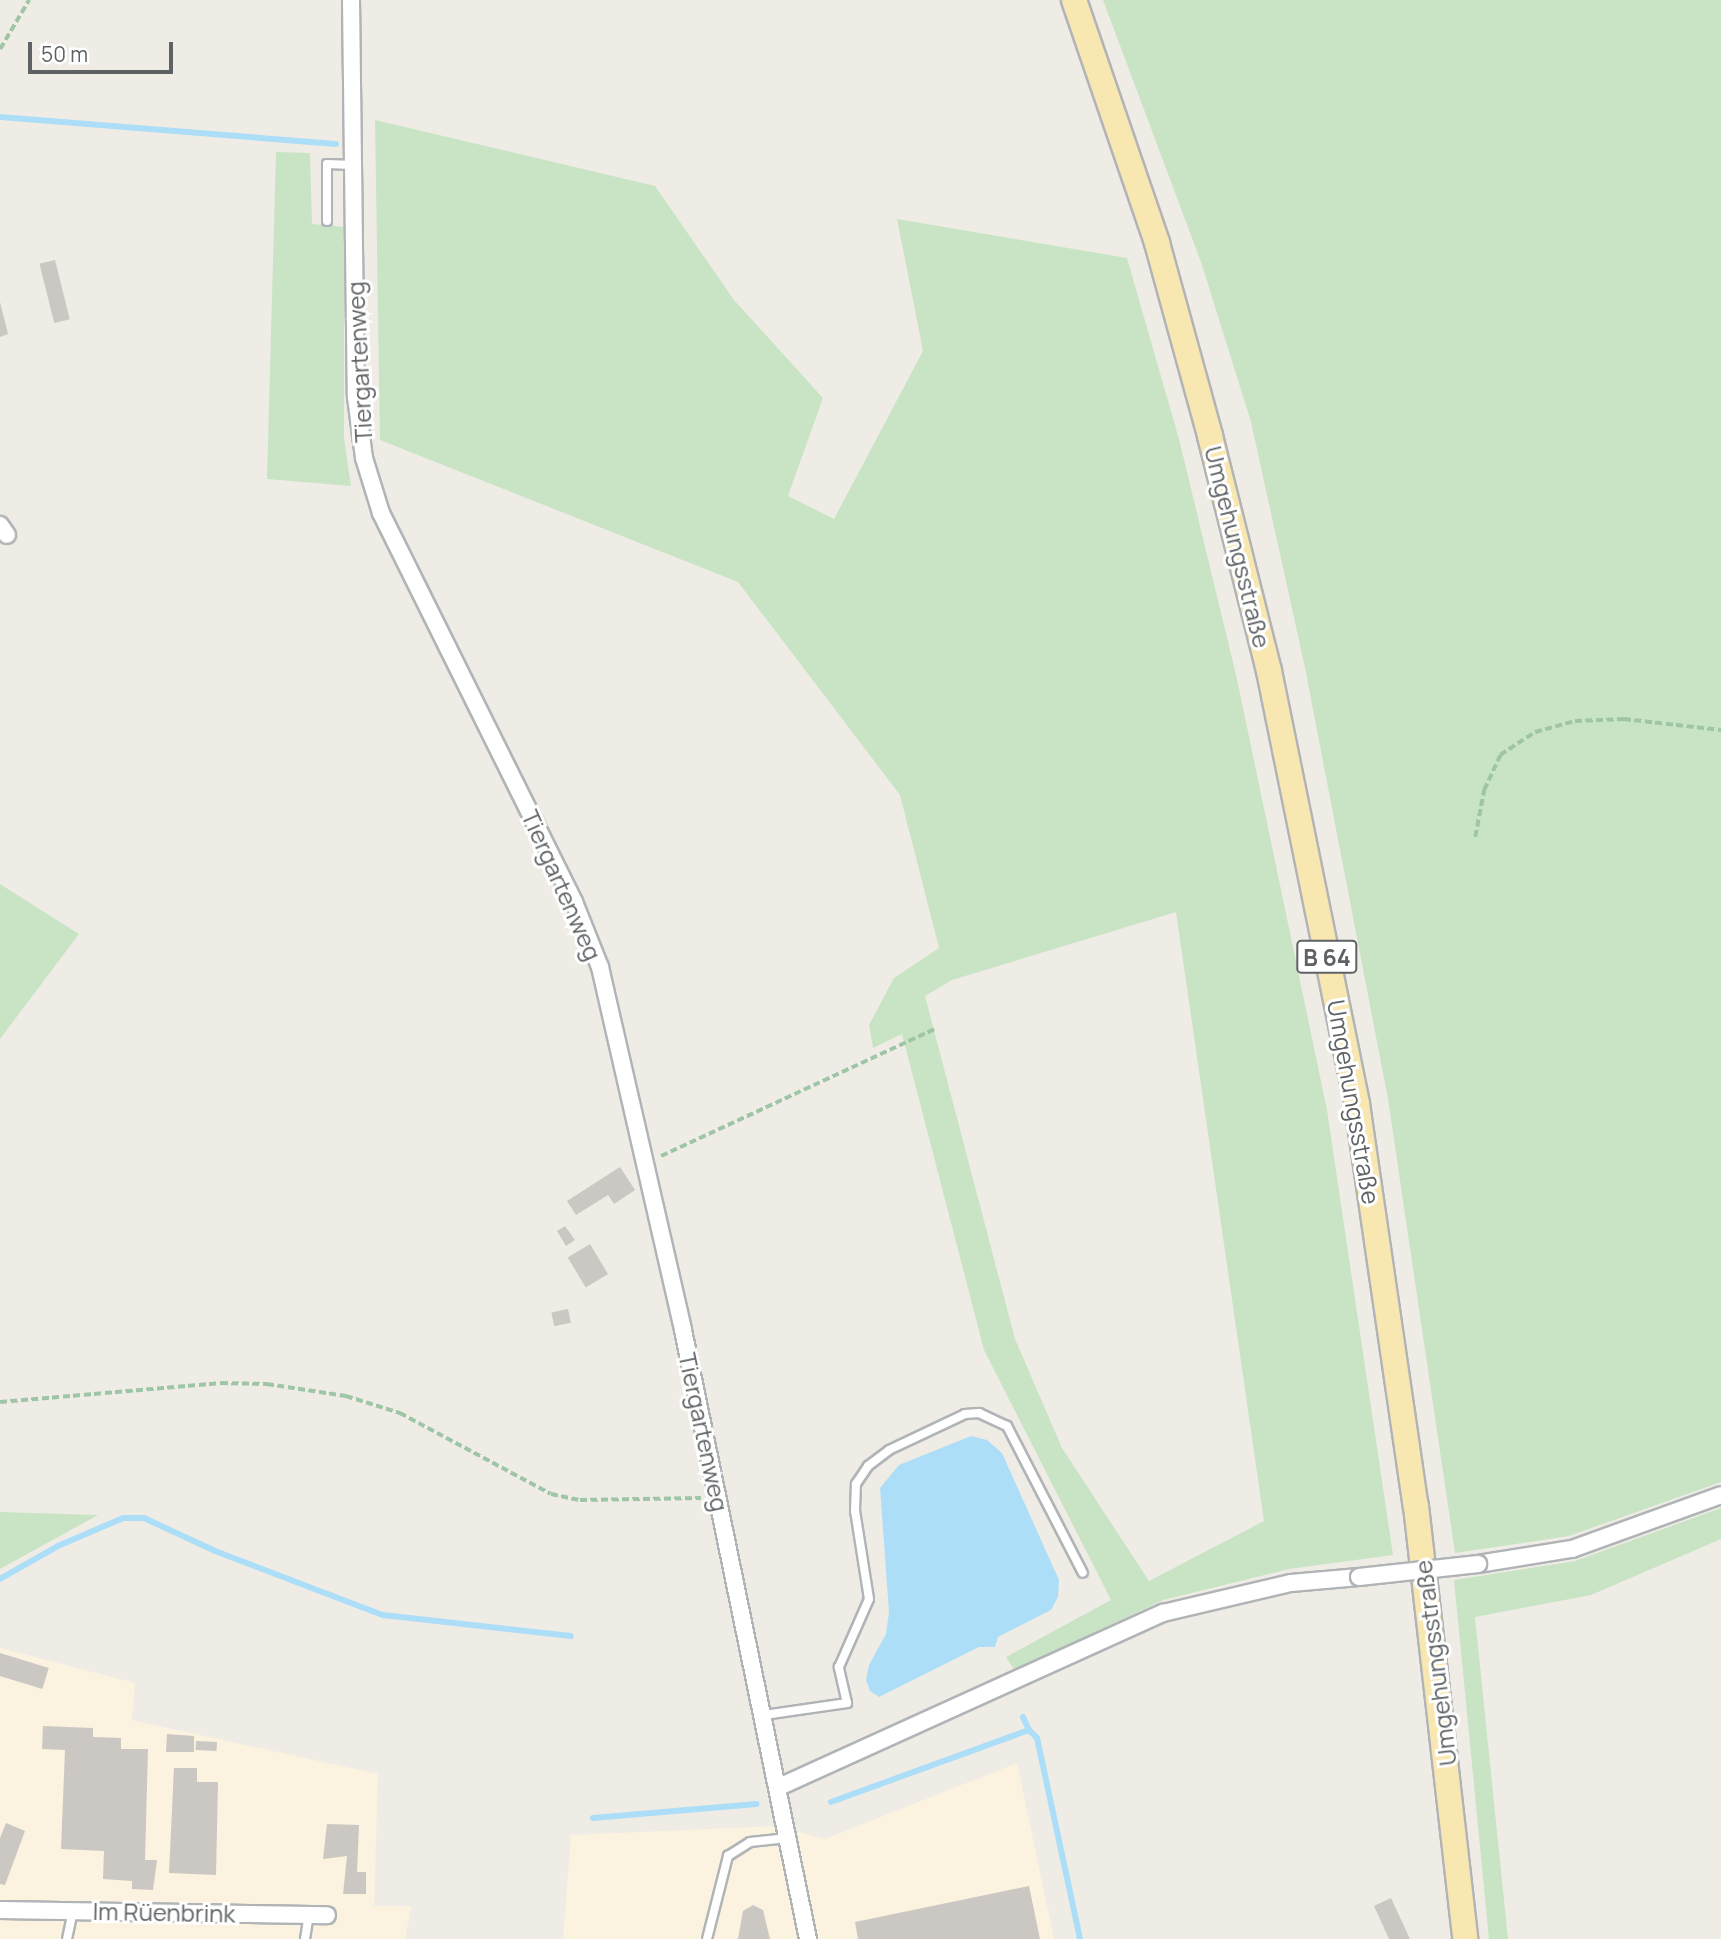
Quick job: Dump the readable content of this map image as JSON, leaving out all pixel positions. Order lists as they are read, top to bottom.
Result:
{
  "streets": {
    "main road": ["Umgehungsstraße", "B 64"],
    "street": ["Tiergartenweg", "Im Rüenbrink"]
  },
  "scale_bar": "50 m"
}
